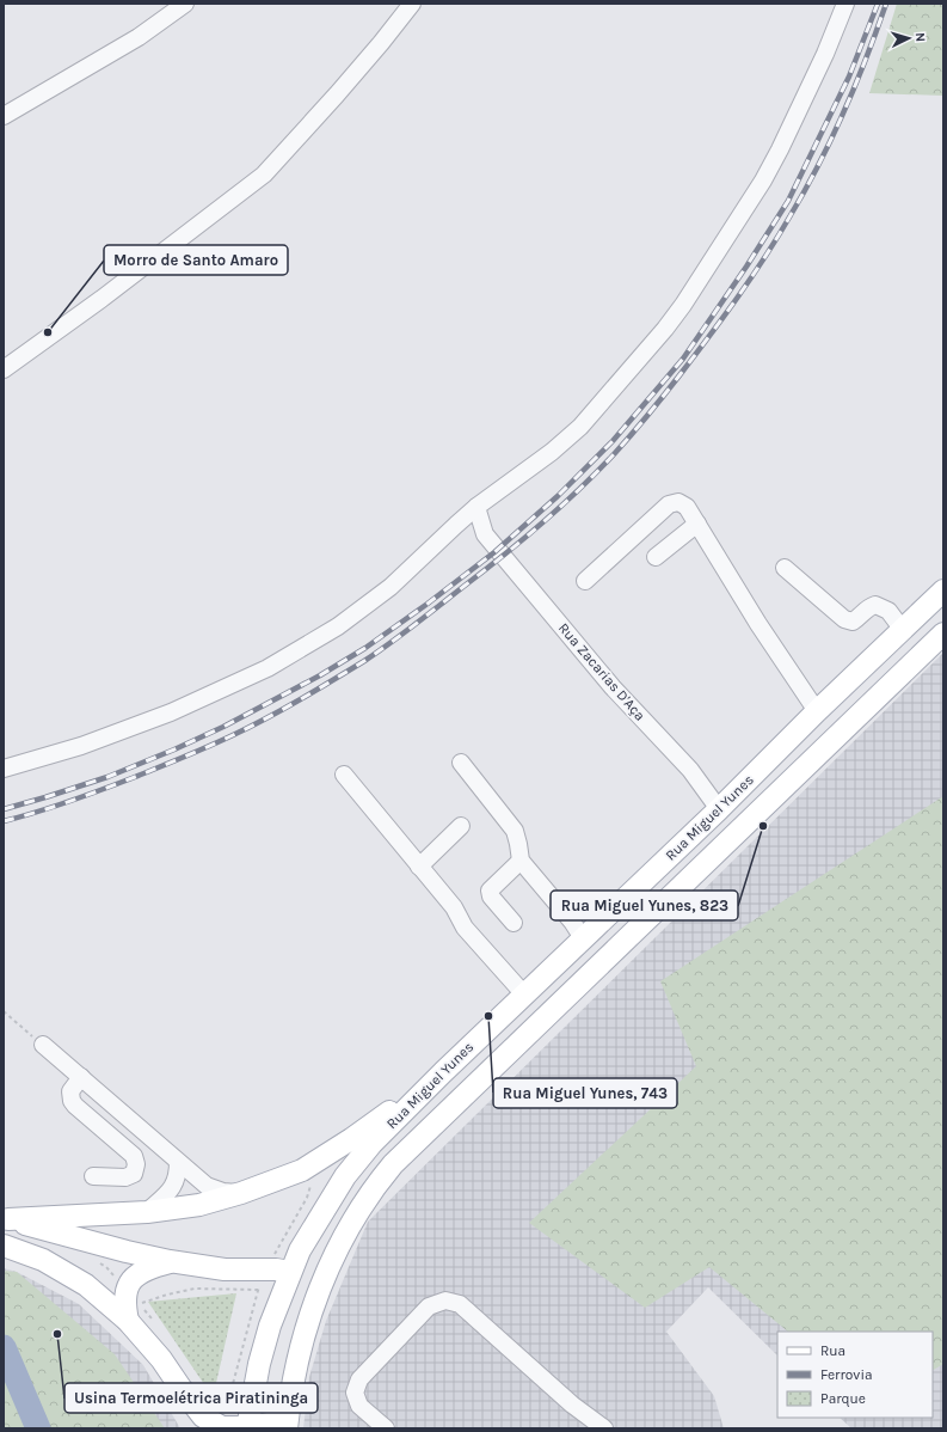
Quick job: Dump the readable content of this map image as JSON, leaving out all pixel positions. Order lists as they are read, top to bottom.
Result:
{
  "streets": {
    "main road": ["Rua Miguel Yunes"],
    "street": ["Rua Zacarias D'Aça"]
  },
  "crossings": [
    ["Rua Zacarias D'Aça", "Rua Miguel Yunes"]
  ],
  "places": [
    "Morro de Santo Amaro",
    "Rua Miguel Yunes, 823",
    "Rua Miguel Yunes, 743",
    "Usina Termoelétrica Piratininga"
  ],
  "legend": ["Rua", "Ferrovia", "Parque"],
  "north": "right"
}
